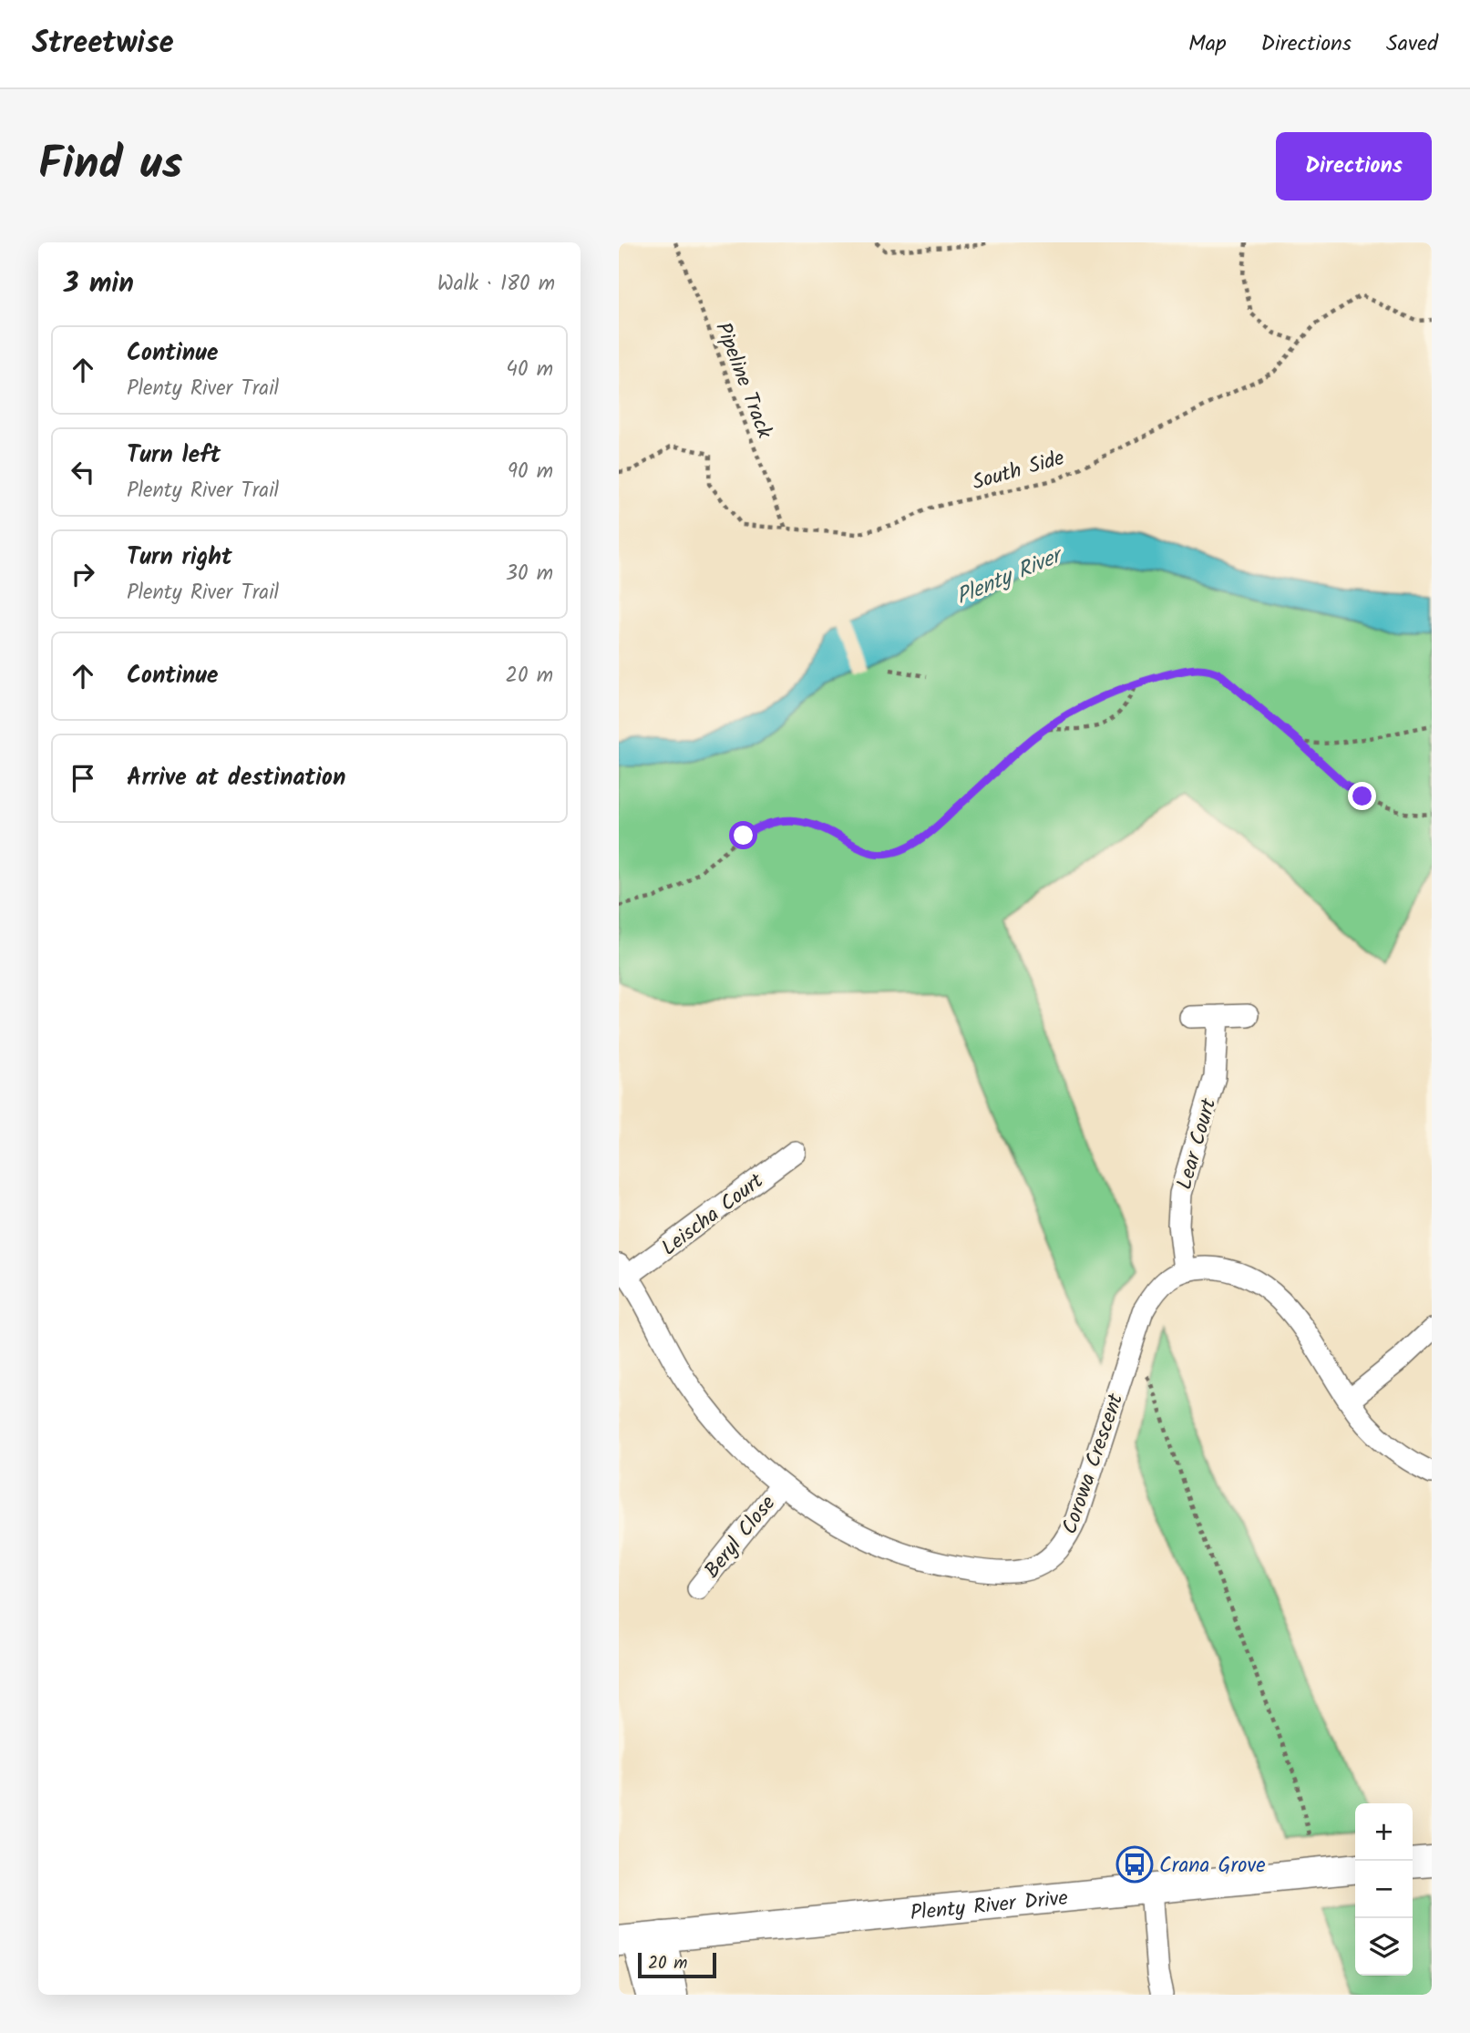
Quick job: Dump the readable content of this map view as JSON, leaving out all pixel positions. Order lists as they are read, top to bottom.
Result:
{
  "streets": {
    "street": [
      "Lear Court",
      "Leischa Court",
      "Corowa Crescent",
      "Beryl Close",
      "Plenty River Drive"
    ],
    "path": ["Pipeline Track", "South Side"]
  },
  "crossings": [
    ["Pipeline Track", "South Side"],
    ["Lear Court", "Corowa Crescent"],
    ["Leischa Court", "Corowa Crescent"],
    ["Corowa Crescent", "Beryl Close"]
  ],
  "water": ["Plenty River"],
  "places": {
    "bus stop": ["Crana Grove"]
  },
  "scale_bar": "20 m",
  "page": {
    "header": "Streetwise",
    "nav": ["Map", "Directions", "Saved"],
    "title": "Find us",
    "buttons": "Directions",
    "heading": ["3 min", "Walk · 180 m"],
    "list": [
      ["Continue", "Plenty River Trail", "40 m"],
      ["Turn left", "Plenty River Trail", "90 m"],
      ["Turn right", "Plenty River Trail", "30 m"],
      ["Continue", "20 m"],
      "Arrive at destination"
    ],
    "map_buttons": ["+", "−"],
    "scale": "20 m"
  }
}
